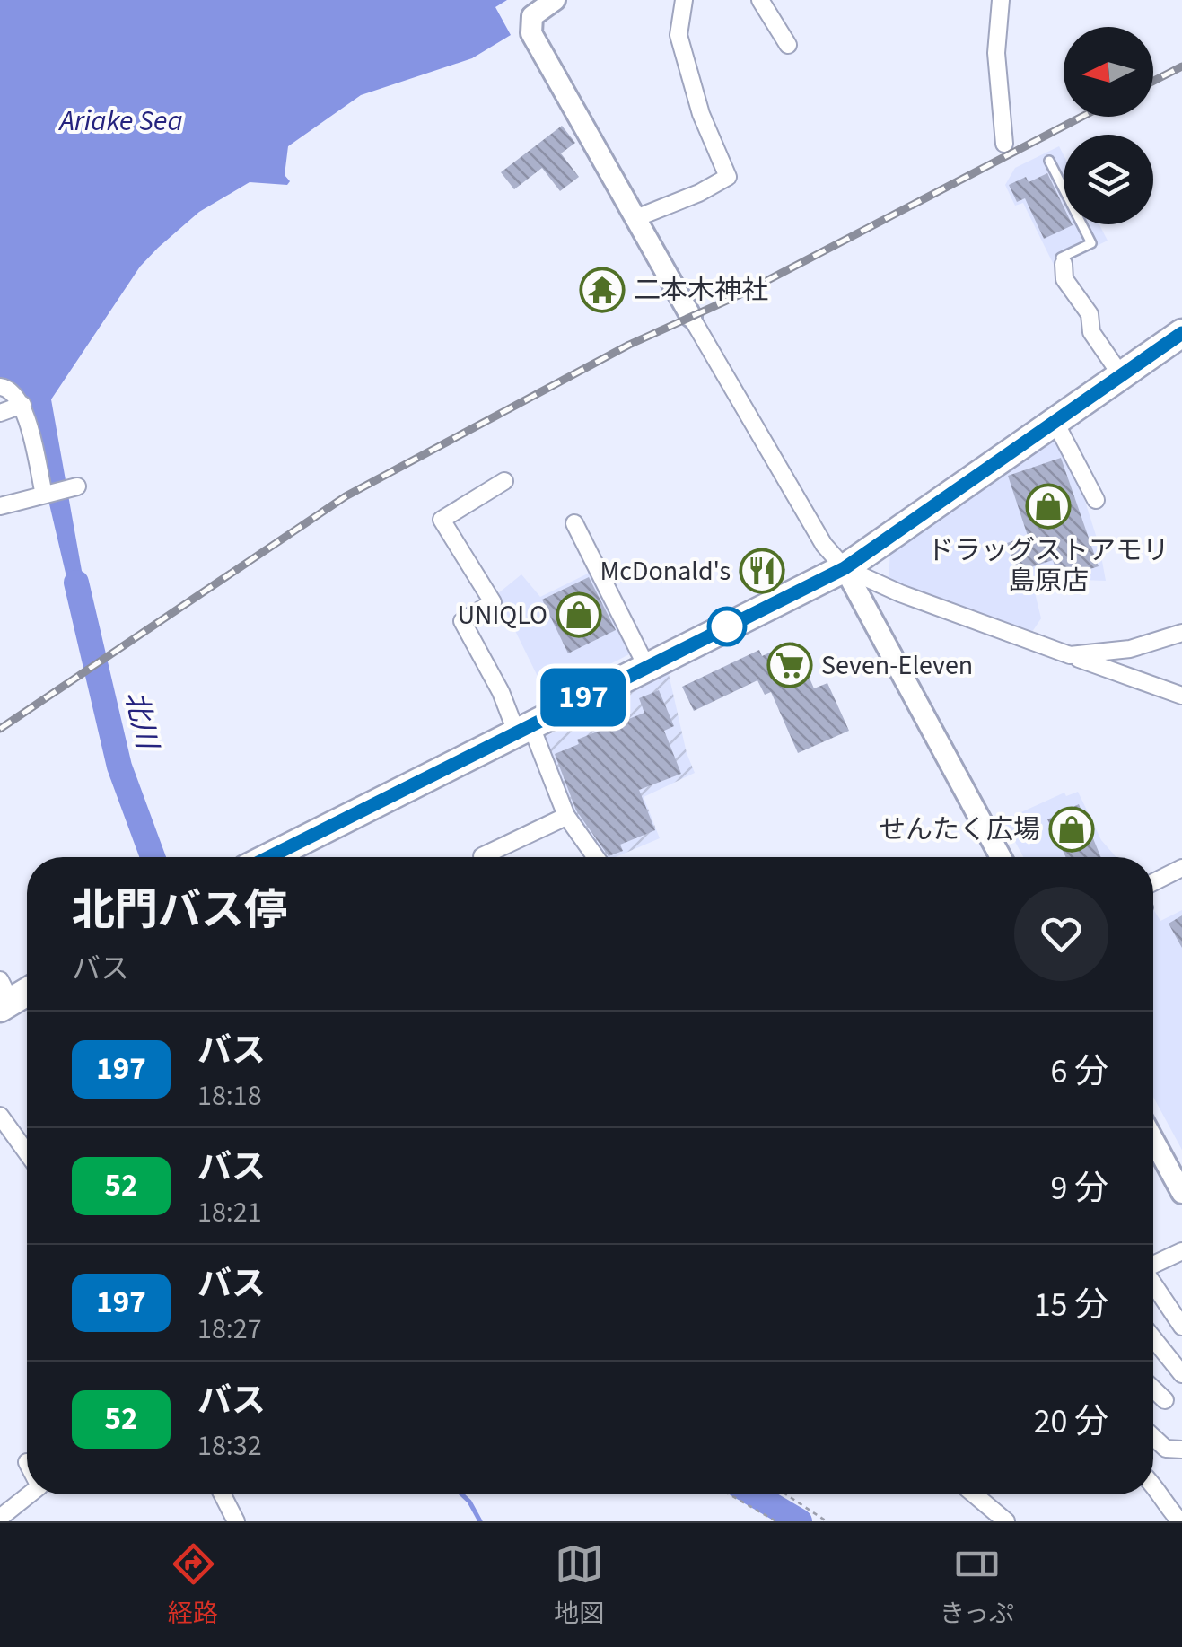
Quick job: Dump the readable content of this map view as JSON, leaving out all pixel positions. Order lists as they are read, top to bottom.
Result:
{
  "water": ["Ariake Sea", "北川"],
  "places": {
    "temple": ["二本木神社"],
    "shop": ["ドラッグストアモリ 島原店", "UNIQLO", "せんたく広場"],
    "restaurant": ["McDonald's"],
    "supermarket": ["Seven-Eleven"]
  },
  "lines": ["bus line 197"],
  "north": "left",
  "page": {
    "on_map": "197",
    "heading": ["北門バス停", "バス"],
    "list": [
      {
        "mark": "197",
        "name": "バス",
        "note": "18:18",
        "value": "6 分"
      },
      {
        "mark": "52",
        "name": "バス",
        "note": "18:21",
        "value": "9 分"
      },
      {
        "mark": "197",
        "name": "バス",
        "note": "18:27",
        "value": "15 分"
      },
      {
        "mark": "52",
        "name": "バス",
        "note": "18:32",
        "value": "20 分"
      }
    ],
    "tabs": ["経路", "地図", "きっぷ"]
  }
}
